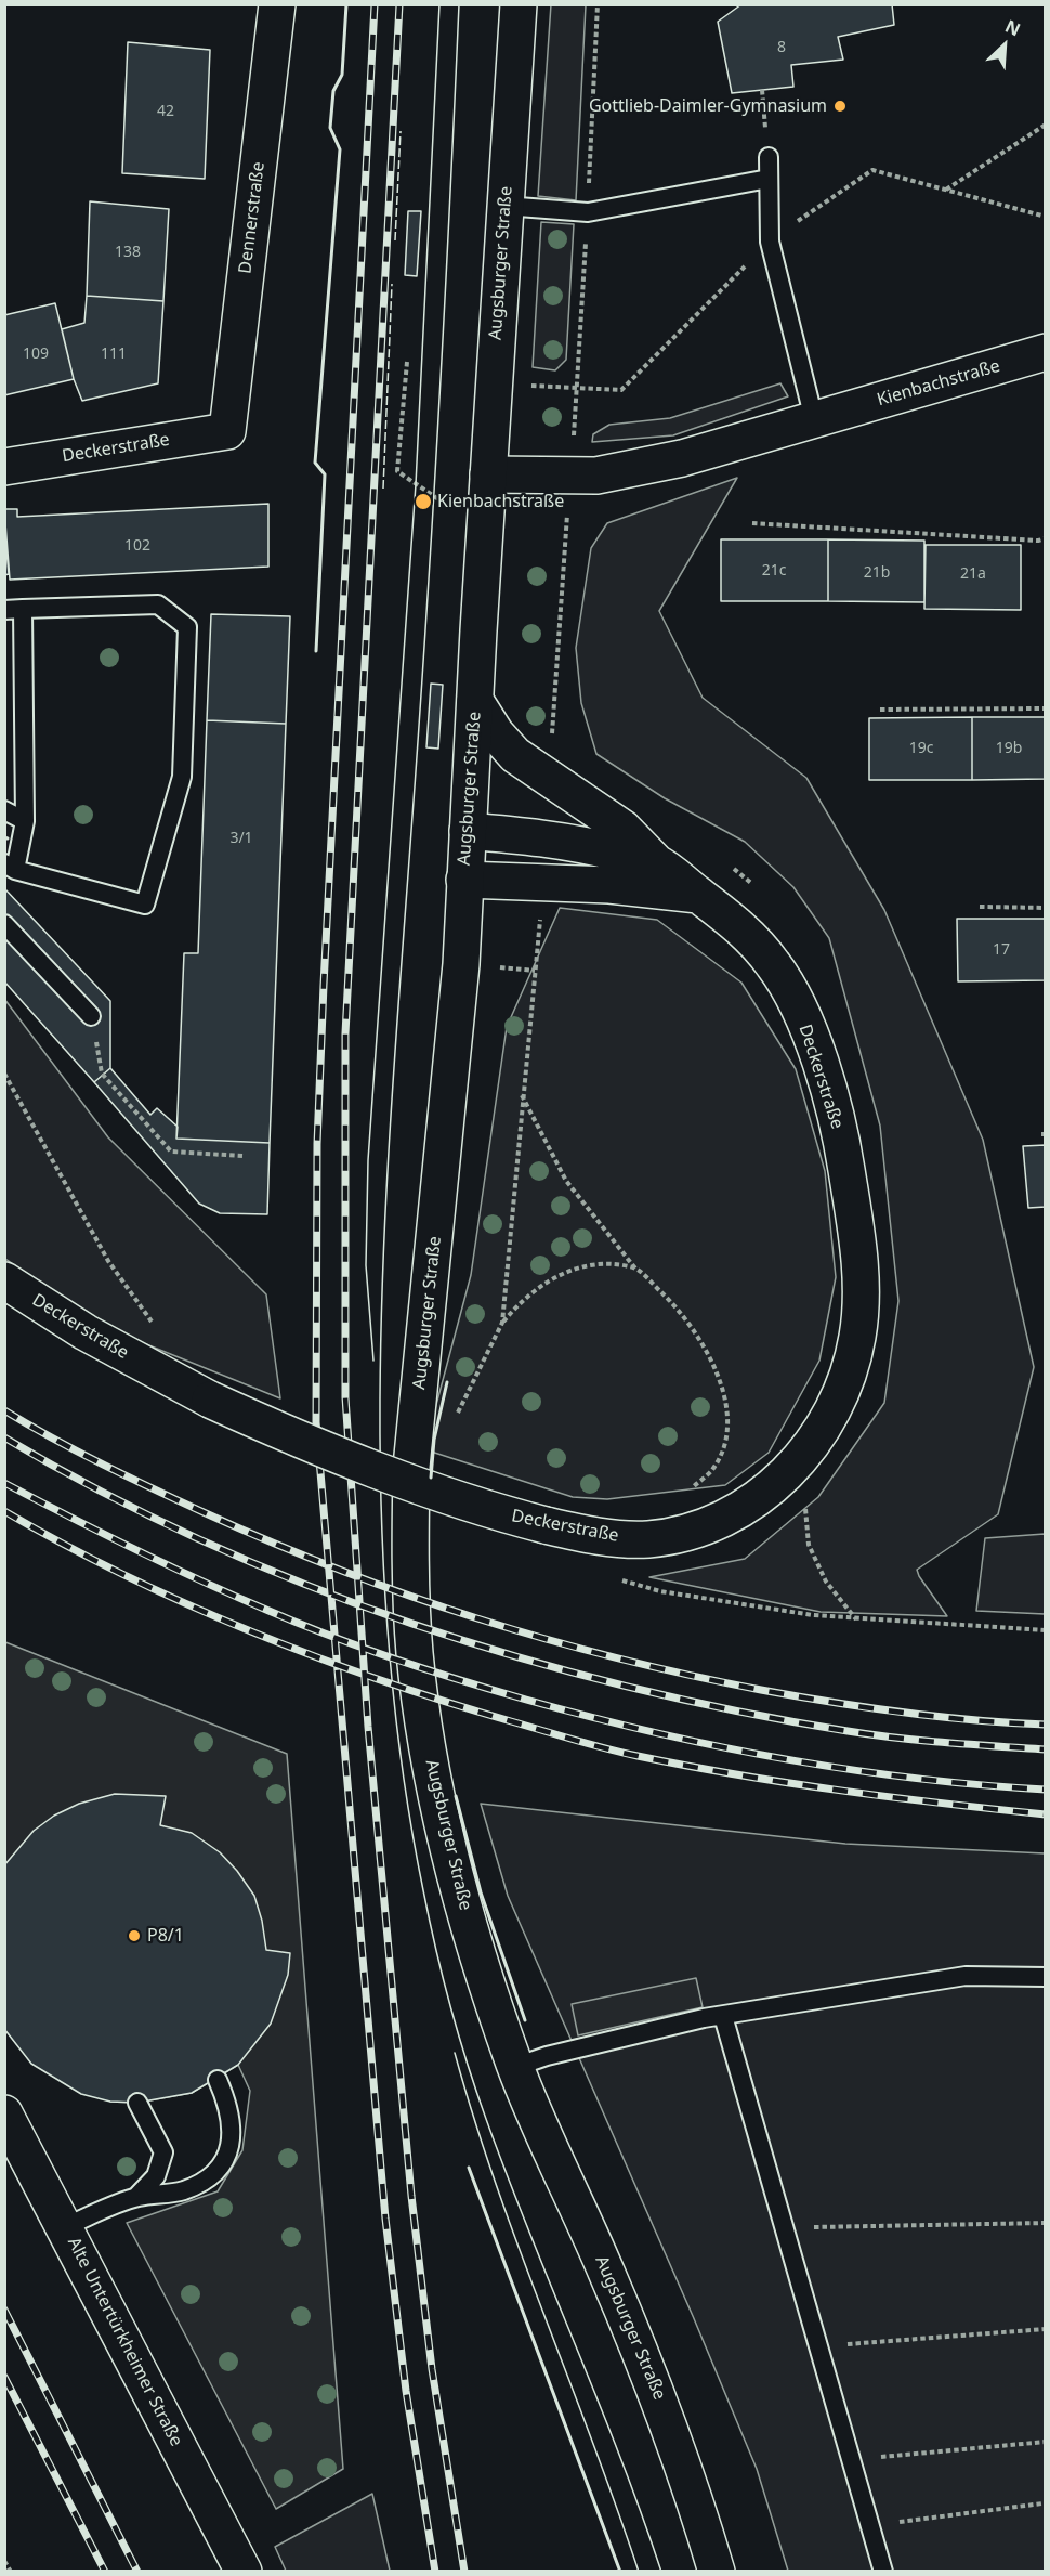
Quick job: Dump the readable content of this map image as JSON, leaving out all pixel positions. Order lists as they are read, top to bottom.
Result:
{
  "streets": {
    "street": [
      "Dennerstraße",
      "Augsburger Straße",
      "Kienbachstraße",
      "Deckerstraße",
      "Alte Untertürkheimer Straße"
    ]
  },
  "crossings": [
    ["Dennerstraße", "Deckerstraße"],
    ["Augsburger Straße", "Kienbachstraße"],
    ["Augsburger Straße", "Deckerstraße"]
  ],
  "places": ["Gottlieb-Daimler-Gymnasium", "Kienbachstraße", "P8/1"],
  "house_numbers": [
    "8",
    "42",
    "138",
    "109",
    "111",
    "102",
    "21c",
    "21b",
    "21a",
    "19c",
    "19b",
    "3/1",
    "17"
  ],
  "north": "top right"
}
